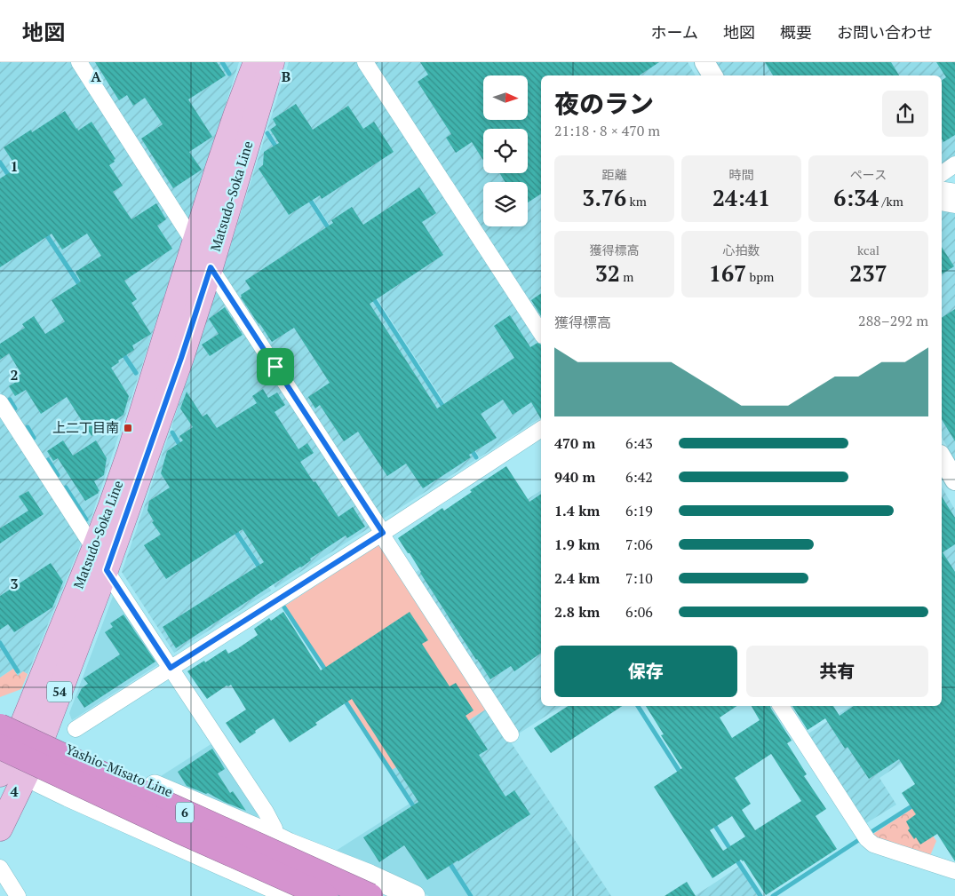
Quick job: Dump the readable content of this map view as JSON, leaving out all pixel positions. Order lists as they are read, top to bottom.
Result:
{
  "streets": {
    "highway": ["6"],
    "main road": ["Matsudo-Soka Line", "54", "Yashio-Misato Line"]
  },
  "crossings": [
    ["Matsudo-Soka Line", "Yashio-Misato Line"],
    ["Matsudo-Soka Line", "6"],
    ["Yashio-Misato Line", "6"]
  ],
  "places": {
    "transit": ["上二丁目南"]
  },
  "north": "right",
  "page": {
    "header": "地図",
    "nav": [
      "ホーム",
      "地図",
      "概要",
      "お問い合わせ"
    ],
    "heading": ["夜のラン", "21:18 · 8 × 470 m"],
    "stats": [
      ["距離", "3.76 km"],
      ["時間", "24:41"],
      ["ペース", "6:34 /km"],
      ["獲得標高", "32 m"],
      ["心拍数", "167 bpm"],
      ["kcal", "237"]
    ],
    "chart": ["獲得標高", "288–292 m"],
    "list": [
      {
        "name": "470 m",
        "note": "6:43"
      },
      {
        "name": "940 m",
        "note": "6:42"
      },
      {
        "name": "1.4 km",
        "note": "6:19"
      },
      {
        "name": "1.9 km",
        "note": "7:06"
      },
      {
        "name": "2.4 km",
        "note": "7:10"
      },
      {
        "name": "2.8 km",
        "note": "6:06"
      }
    ],
    "buttons": ["保存", "共有"]
  },
  "grid": {
    "columns": ["A", "B"],
    "rows": [
      "1",
      "2",
      "3",
      "4"
    ]
  }
}
